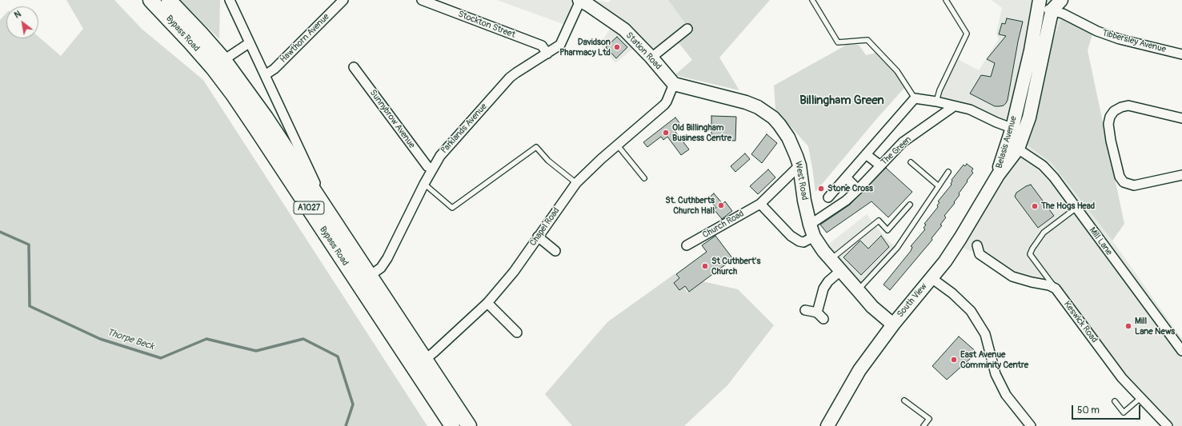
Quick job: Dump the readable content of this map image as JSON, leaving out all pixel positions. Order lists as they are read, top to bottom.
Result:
{
  "streets": {
    "main road": [
      "Bypass Road",
      "Station Road",
      "Belasis Avenue",
      "West Road",
      "A1027",
      "South View"
    ],
    "street": [
      "Stockton Street",
      "Hawthorn Avenue",
      "Tibbersley Avenue",
      "Sunnybrow Avenue",
      "Parklands Avenue",
      "The Green",
      "Church Road",
      "Chapel Road",
      "Mill Lane",
      "Keswick Road"
    ]
  },
  "crossings": [
    ["Stockton Street", "Parklands Avenue"],
    ["Bypass Road", "Hawthorn Avenue"],
    ["Bypass Road", "Parklands Avenue"],
    ["Bypass Road", "Chapel Road"],
    ["Tibbersley Avenue", "Belasis Avenue"],
    ["Station Road", "Parklands Avenue"],
    ["Station Road", "West Road"],
    ["Station Road", "Chapel Road"],
    ["Sunnybrow Avenue", "Parklands Avenue"],
    ["Belasis Avenue", "Mill Lane"],
    ["Belasis Avenue", "South View"],
    ["The Green", "West Road"],
    ["West Road", "Church Road"],
    ["West Road", "Chapel Road"],
    ["West Road", "South View"]
  ],
  "districts": ["Billingham Green"],
  "water": ["Thorpe Beck"],
  "places": [
    "Davidson Pharmacy Ltd",
    "Old Billingham Business Centre",
    "Stone Cross",
    "St. Cuthberts Church Hall",
    "The Hogs Head",
    "St Cuthbert's Church",
    "Mill Lane News",
    "East Avenue Comminity Centre"
  ],
  "scale_bar": "50 m",
  "north": "top left"
}
